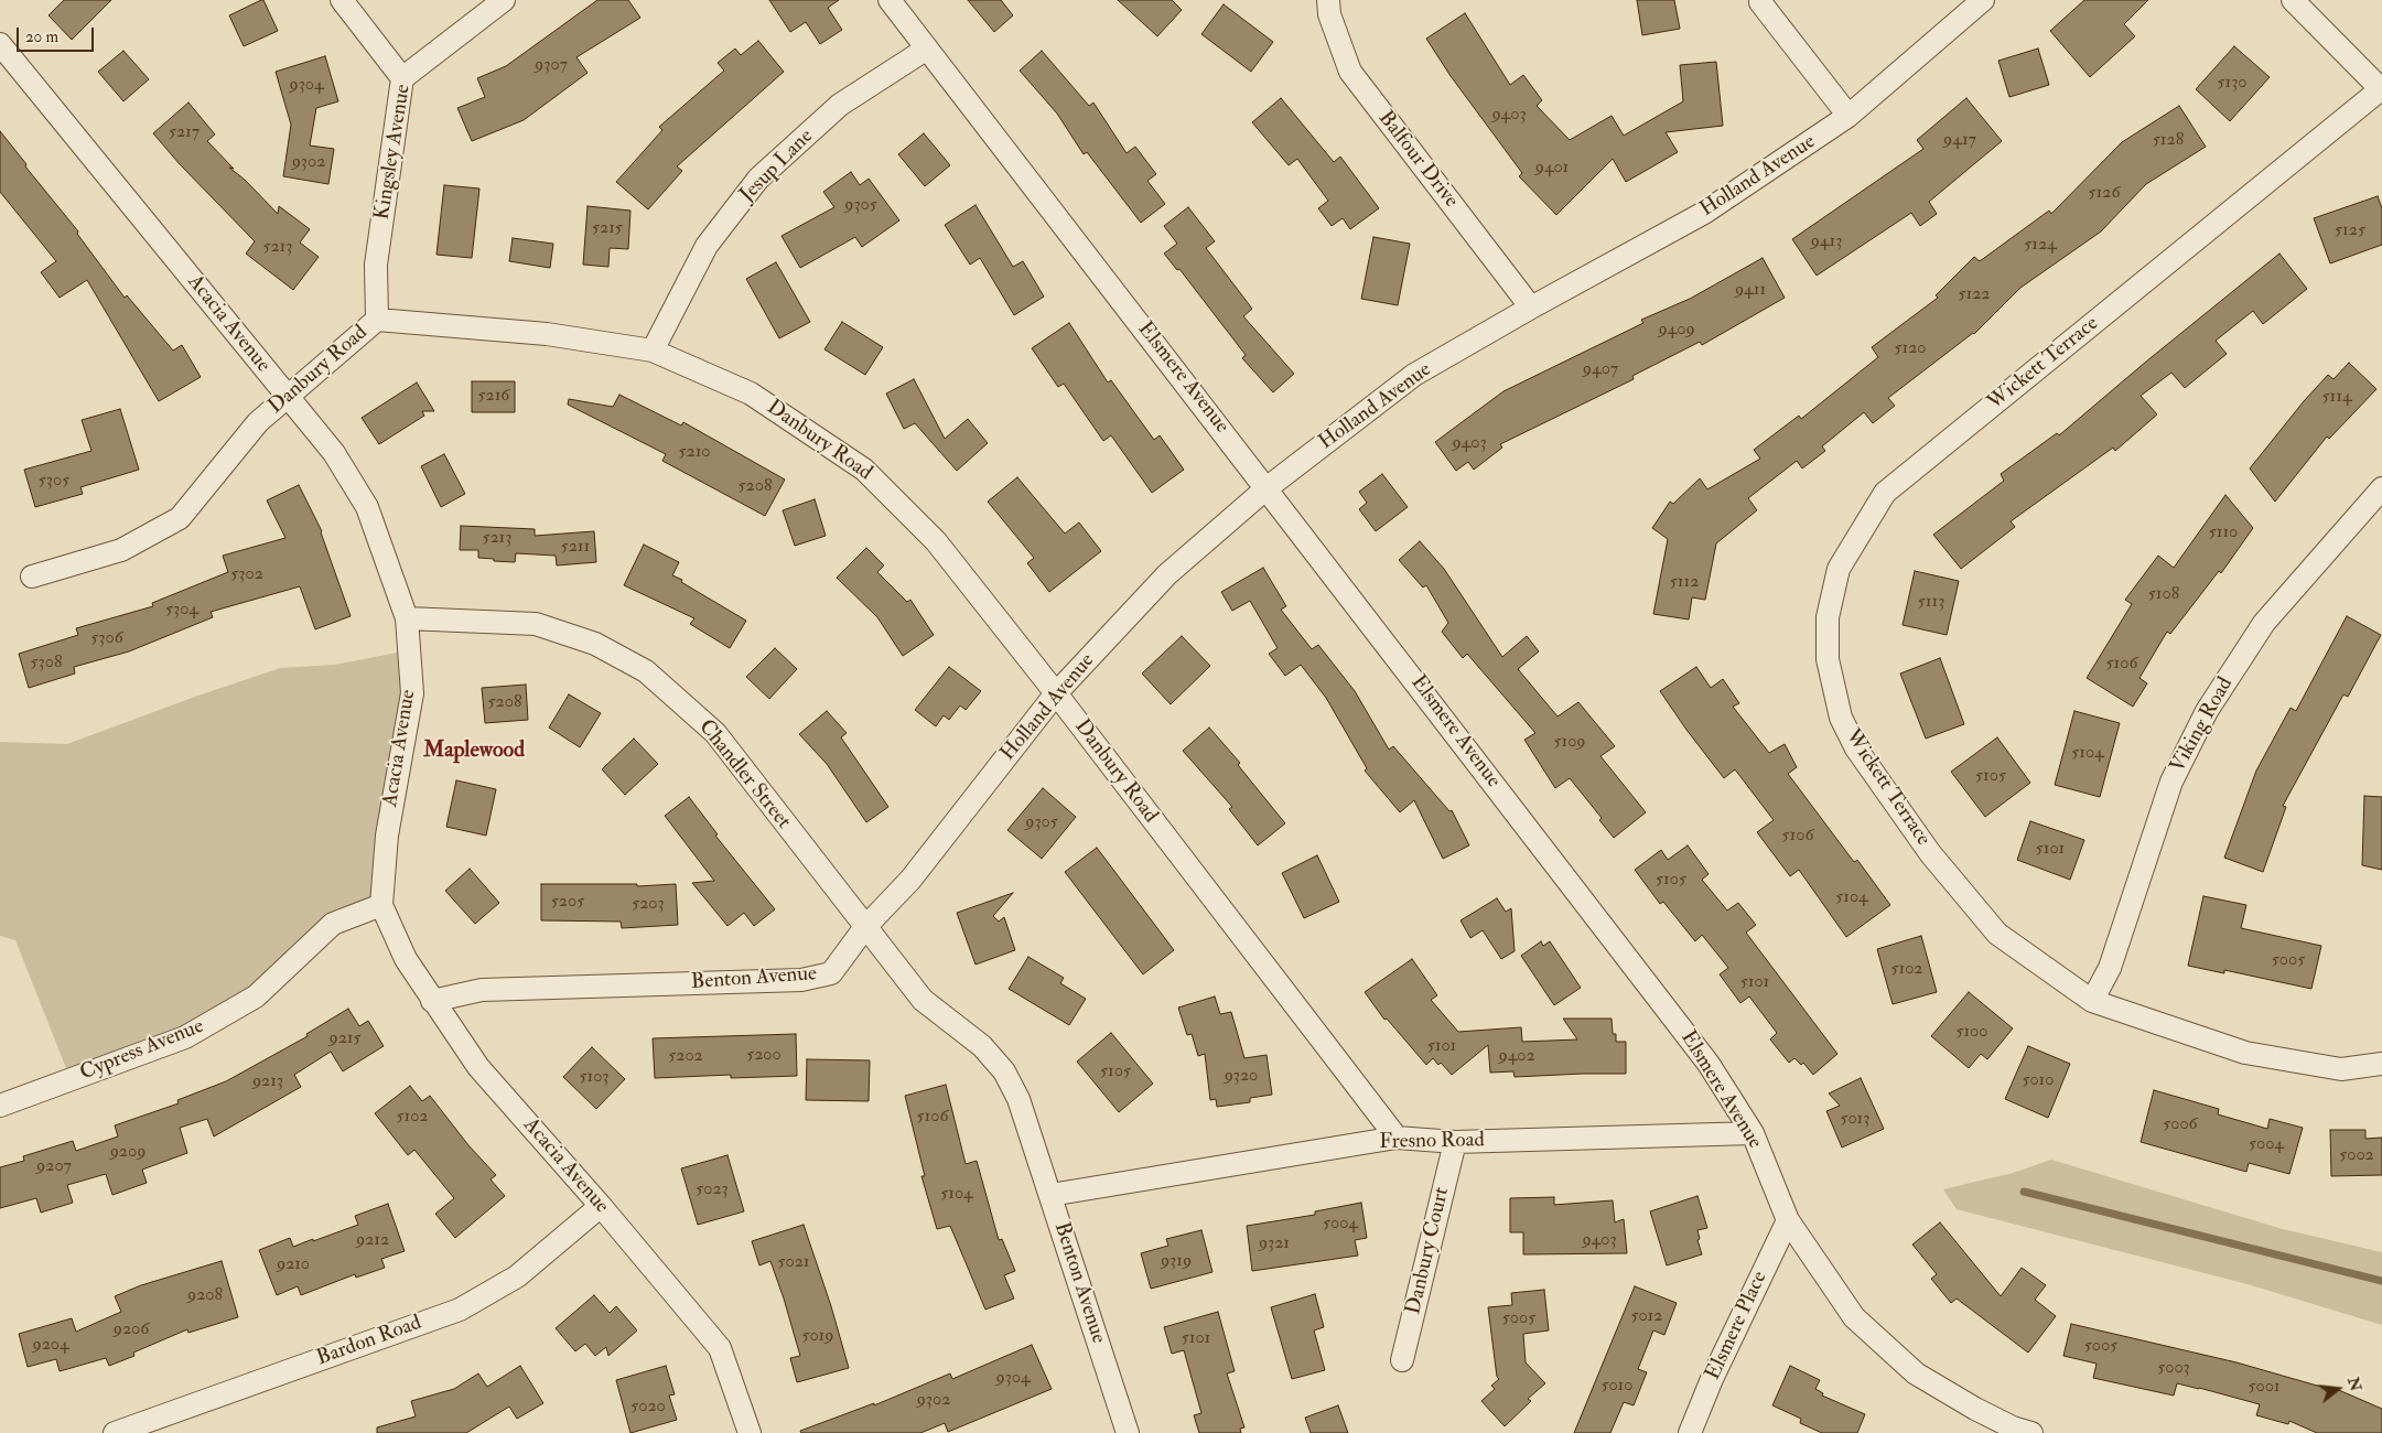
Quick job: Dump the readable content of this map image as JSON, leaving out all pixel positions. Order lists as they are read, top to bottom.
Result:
{
  "streets": {
    "street": [
      "Kingsley Avenue",
      "Balfour Drive",
      "Jesup Lane",
      "Holland Avenue",
      "Acacia Avenue",
      "Wickett Terrace",
      "Danbury Road",
      "Elsmere Avenue",
      "Viking Road",
      "Chandler Street",
      "Benton Avenue",
      "Cypress Avenue",
      "Fresno Road",
      "Danbury Court",
      "Elsmere Place",
      "Bardon Road"
    ]
  },
  "crossings": [
    ["Kingsley Avenue", "Danbury Road"],
    ["Balfour Drive", "Holland Avenue"],
    ["Jesup Lane", "Danbury Road"],
    ["Jesup Lane", "Elsmere Avenue"],
    ["Holland Avenue", "Danbury Road"],
    ["Holland Avenue", "Elsmere Avenue"],
    ["Holland Avenue", "Chandler Street"],
    ["Holland Avenue", "Benton Avenue"],
    ["Acacia Avenue", "Danbury Road"],
    ["Acacia Avenue", "Chandler Street"],
    ["Acacia Avenue", "Benton Avenue"],
    ["Acacia Avenue", "Cypress Avenue"],
    ["Acacia Avenue", "Bardon Road"],
    ["Wickett Terrace", "Viking Road"],
    ["Danbury Road", "Fresno Road"],
    ["Elsmere Avenue", "Fresno Road"],
    ["Elsmere Avenue", "Elsmere Place"],
    ["Chandler Street", "Benton Avenue"],
    ["Benton Avenue", "Fresno Road"],
    ["Fresno Road", "Danbury Court"]
  ],
  "districts": ["Maplewood"],
  "house_numbers": [
    "9307",
    "5130",
    "9304",
    "9403",
    "5217",
    "9417",
    "5128",
    "9302",
    "9401",
    "5126",
    "9305",
    "5215",
    "5125",
    "9413",
    "5124",
    "5213",
    "9411",
    "5122",
    "9409",
    "5120",
    "9407",
    "5216",
    "5114",
    "9403",
    "5210",
    "5305",
    "5208",
    "5110",
    "5213",
    "5211",
    "5302",
    "5112",
    "5108",
    "5113",
    "5304",
    "5306",
    "5308",
    "5106",
    "5208",
    "5109",
    "5104",
    "5105",
    "9305",
    "5106",
    "5101",
    "5105",
    "5104",
    "5205",
    "5203",
    "5005",
    "5102",
    "5101",
    "5100",
    "9215",
    "5101",
    "5200",
    "5202",
    "9402",
    "5105",
    "9320",
    "5103",
    "5010",
    "9213",
    "5102",
    "5106",
    "5013",
    "5006",
    "5004",
    "9209",
    "5002",
    "9207",
    "5023",
    "5104",
    "5004",
    "9212",
    "9403",
    "9321",
    "9319",
    "5021",
    "9210",
    "9208",
    "5012",
    "5005",
    "9206",
    "5019",
    "5101",
    "9204",
    "5005",
    "5003",
    "9304",
    "5010",
    "5001",
    "9302",
    "5020"
  ],
  "scale_bar": "20 m",
  "north": "right"
}
